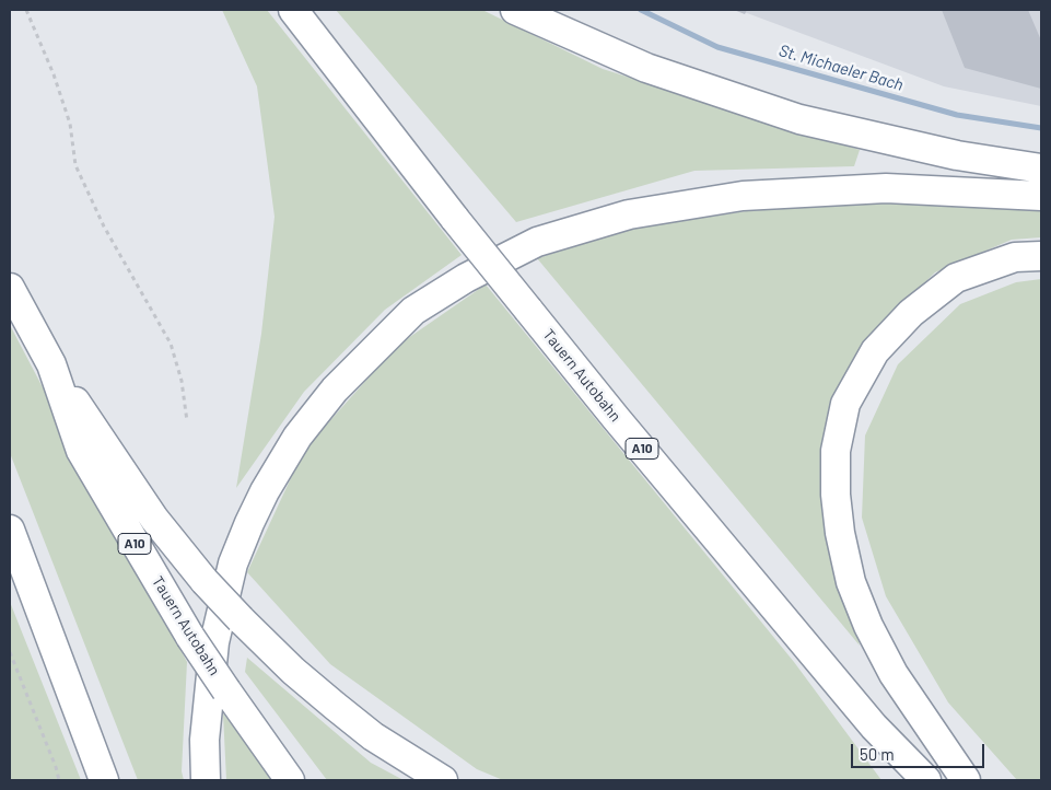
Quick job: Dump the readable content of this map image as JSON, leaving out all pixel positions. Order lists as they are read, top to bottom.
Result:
{
  "streets": {
    "highway": ["Tauern Autobahn", "A10"]
  },
  "water": ["St. Michaeler Bach"],
  "scale_bar": "50 m"
}
